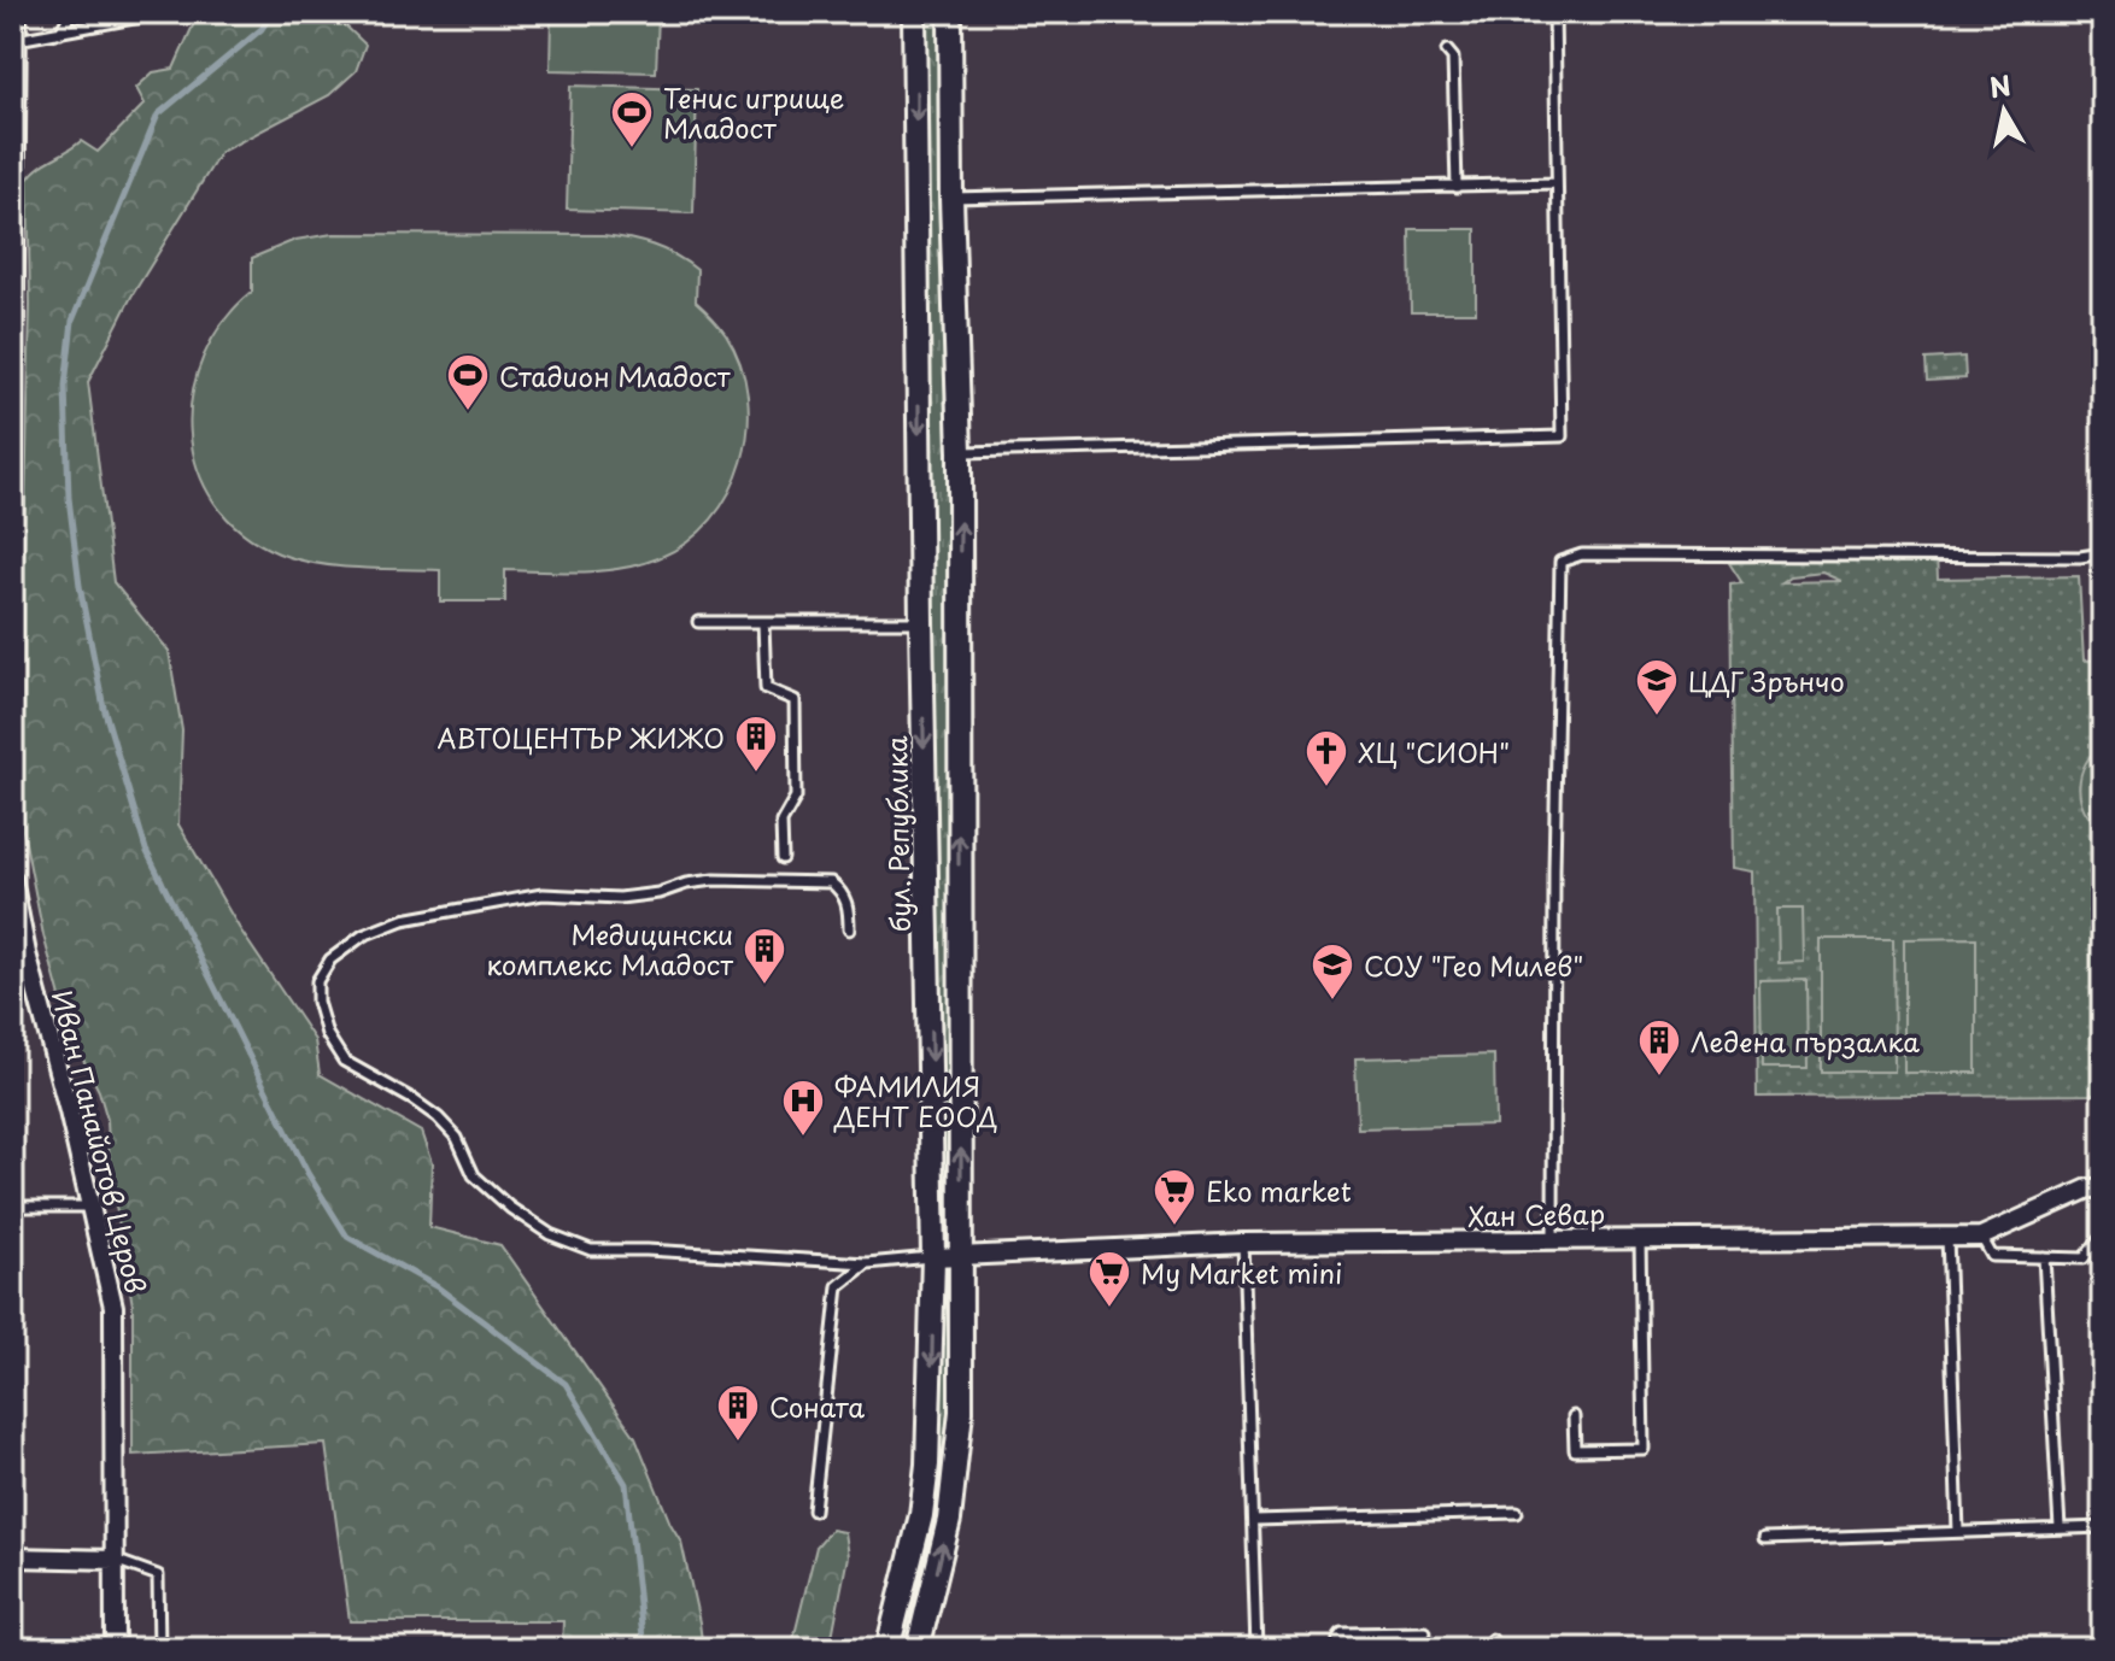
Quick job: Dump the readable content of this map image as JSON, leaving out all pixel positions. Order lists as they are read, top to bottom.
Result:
{
  "streets": {
    "street": ["бул. Република", "Иван Панайотов Церов", "Хан Севар"]
  },
  "crossings": [
    ["бул. Република", "Хан Севар"]
  ],
  "places": {
    "sports": ["Тенис игрище Младост", "Стадион Младост"],
    "school or university": ["ЦДГ Зрънчо", "СОУ \"Гео Милев\""],
    "building": [
      "АВТОЦЕНТЪР ЖИЖО",
      "Медицински комплекс Младост",
      "Ледена пързалка",
      "Соната"
    ],
    "church": ["ХЦ \"СИОН\""],
    "hospital": ["ФАМИЛИЯ ДЕНТ ЕООД"],
    "supermarket": ["Eko market", "My Market mini"]
  },
  "north": "top"
}
